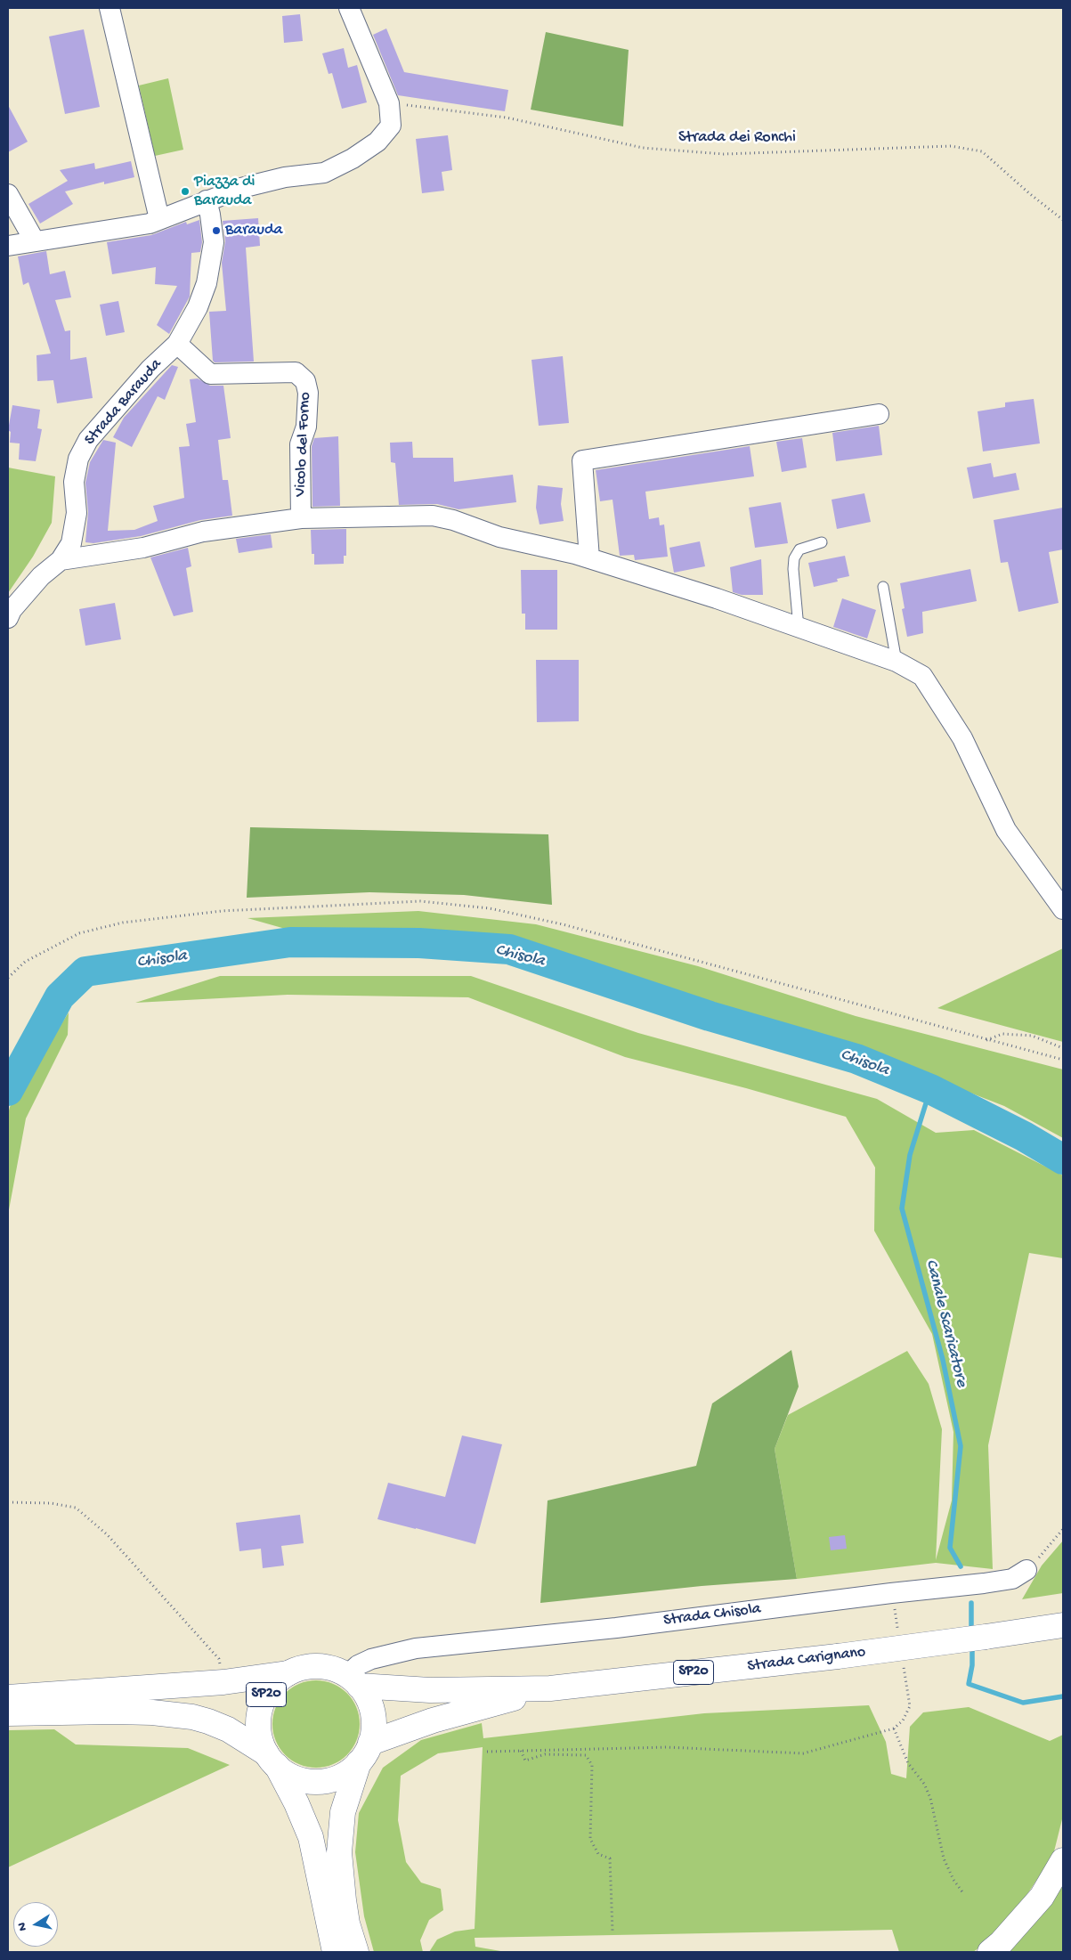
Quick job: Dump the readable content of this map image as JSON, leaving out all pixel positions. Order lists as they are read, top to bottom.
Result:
{
  "streets": {
    "main road": ["Strada Carignano", "SP20"],
    "street": ["Strada Barauda", "Vicolo del Forno", "Strada Chisola"],
    "path": ["Strada dei Ronchi"]
  },
  "crossings": [
    ["Strada Barauda", "Vicolo del Forno"],
    ["Strada Chisola", "SP20"],
    ["Strada Carignano", "SP20"]
  ],
  "water": ["Chisola", "Canale Scaricatore"],
  "places": ["Piazza di Barauda", "Barauda"],
  "north": "left"
}
